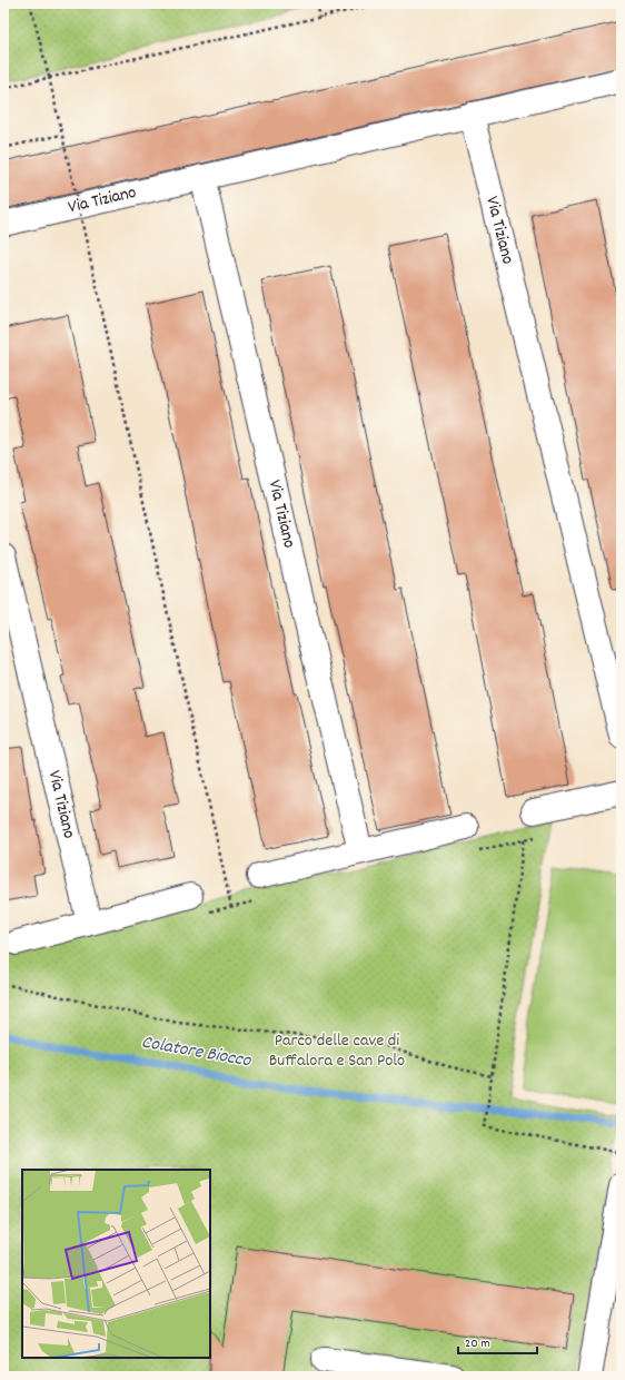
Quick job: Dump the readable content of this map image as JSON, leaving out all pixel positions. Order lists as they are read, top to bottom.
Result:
{
  "streets": {
    "street": ["Via Tiziano"]
  },
  "water": ["Colatore Biocco"],
  "parks": ["Parco delle cave di Buffalora e San Polo"],
  "scale_bar": "20 m"
}
